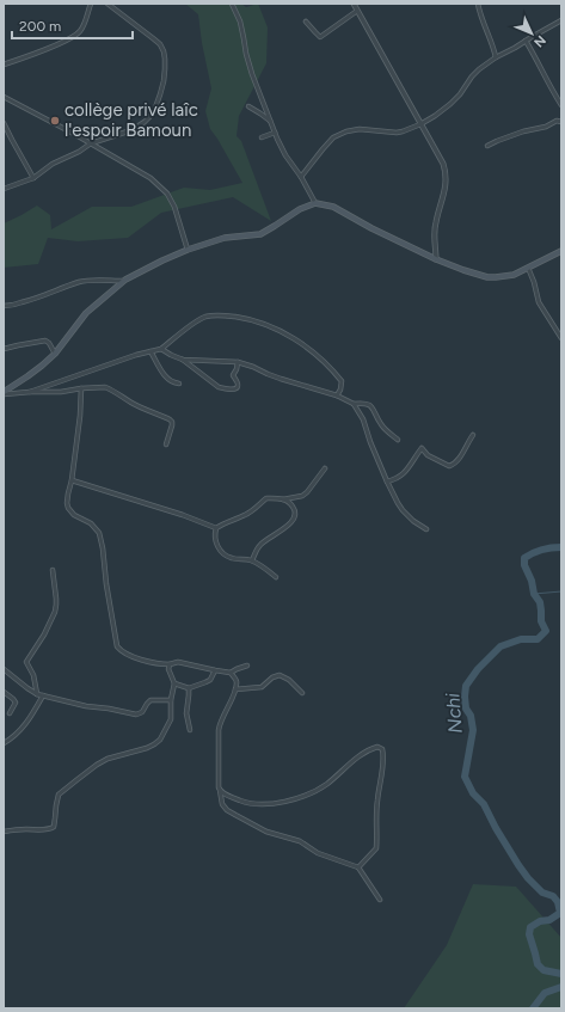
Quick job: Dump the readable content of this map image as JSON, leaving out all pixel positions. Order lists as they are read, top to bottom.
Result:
{
  "water": ["Nchi"],
  "places": ["collège privé laîc l'espoir Bamoun"],
  "scale_bar": "200 m",
  "north": "bottom right"
}
